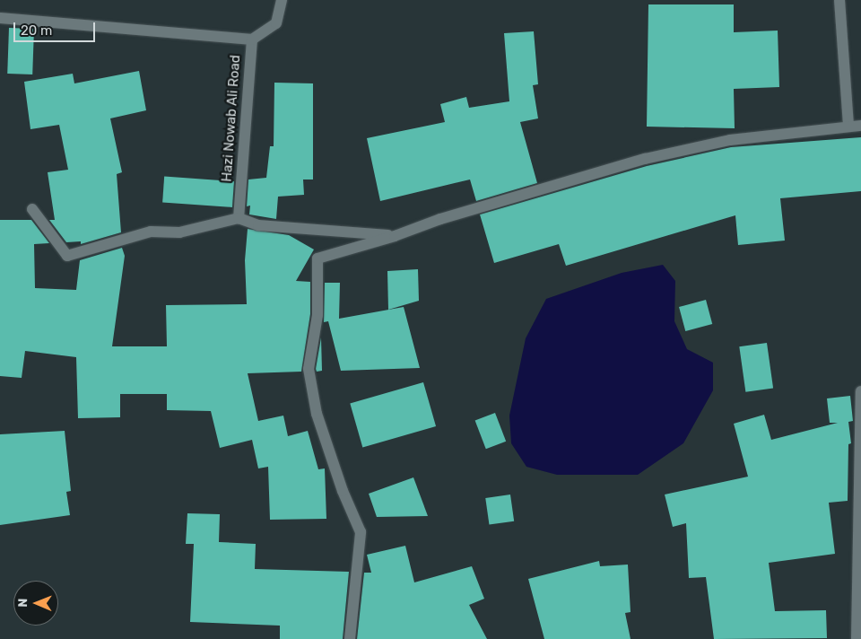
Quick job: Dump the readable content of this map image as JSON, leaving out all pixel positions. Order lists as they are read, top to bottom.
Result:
{
  "streets": {
    "street": ["Hazi Nowab Ali Road"]
  },
  "scale_bar": "20 m",
  "north": "left"
}
